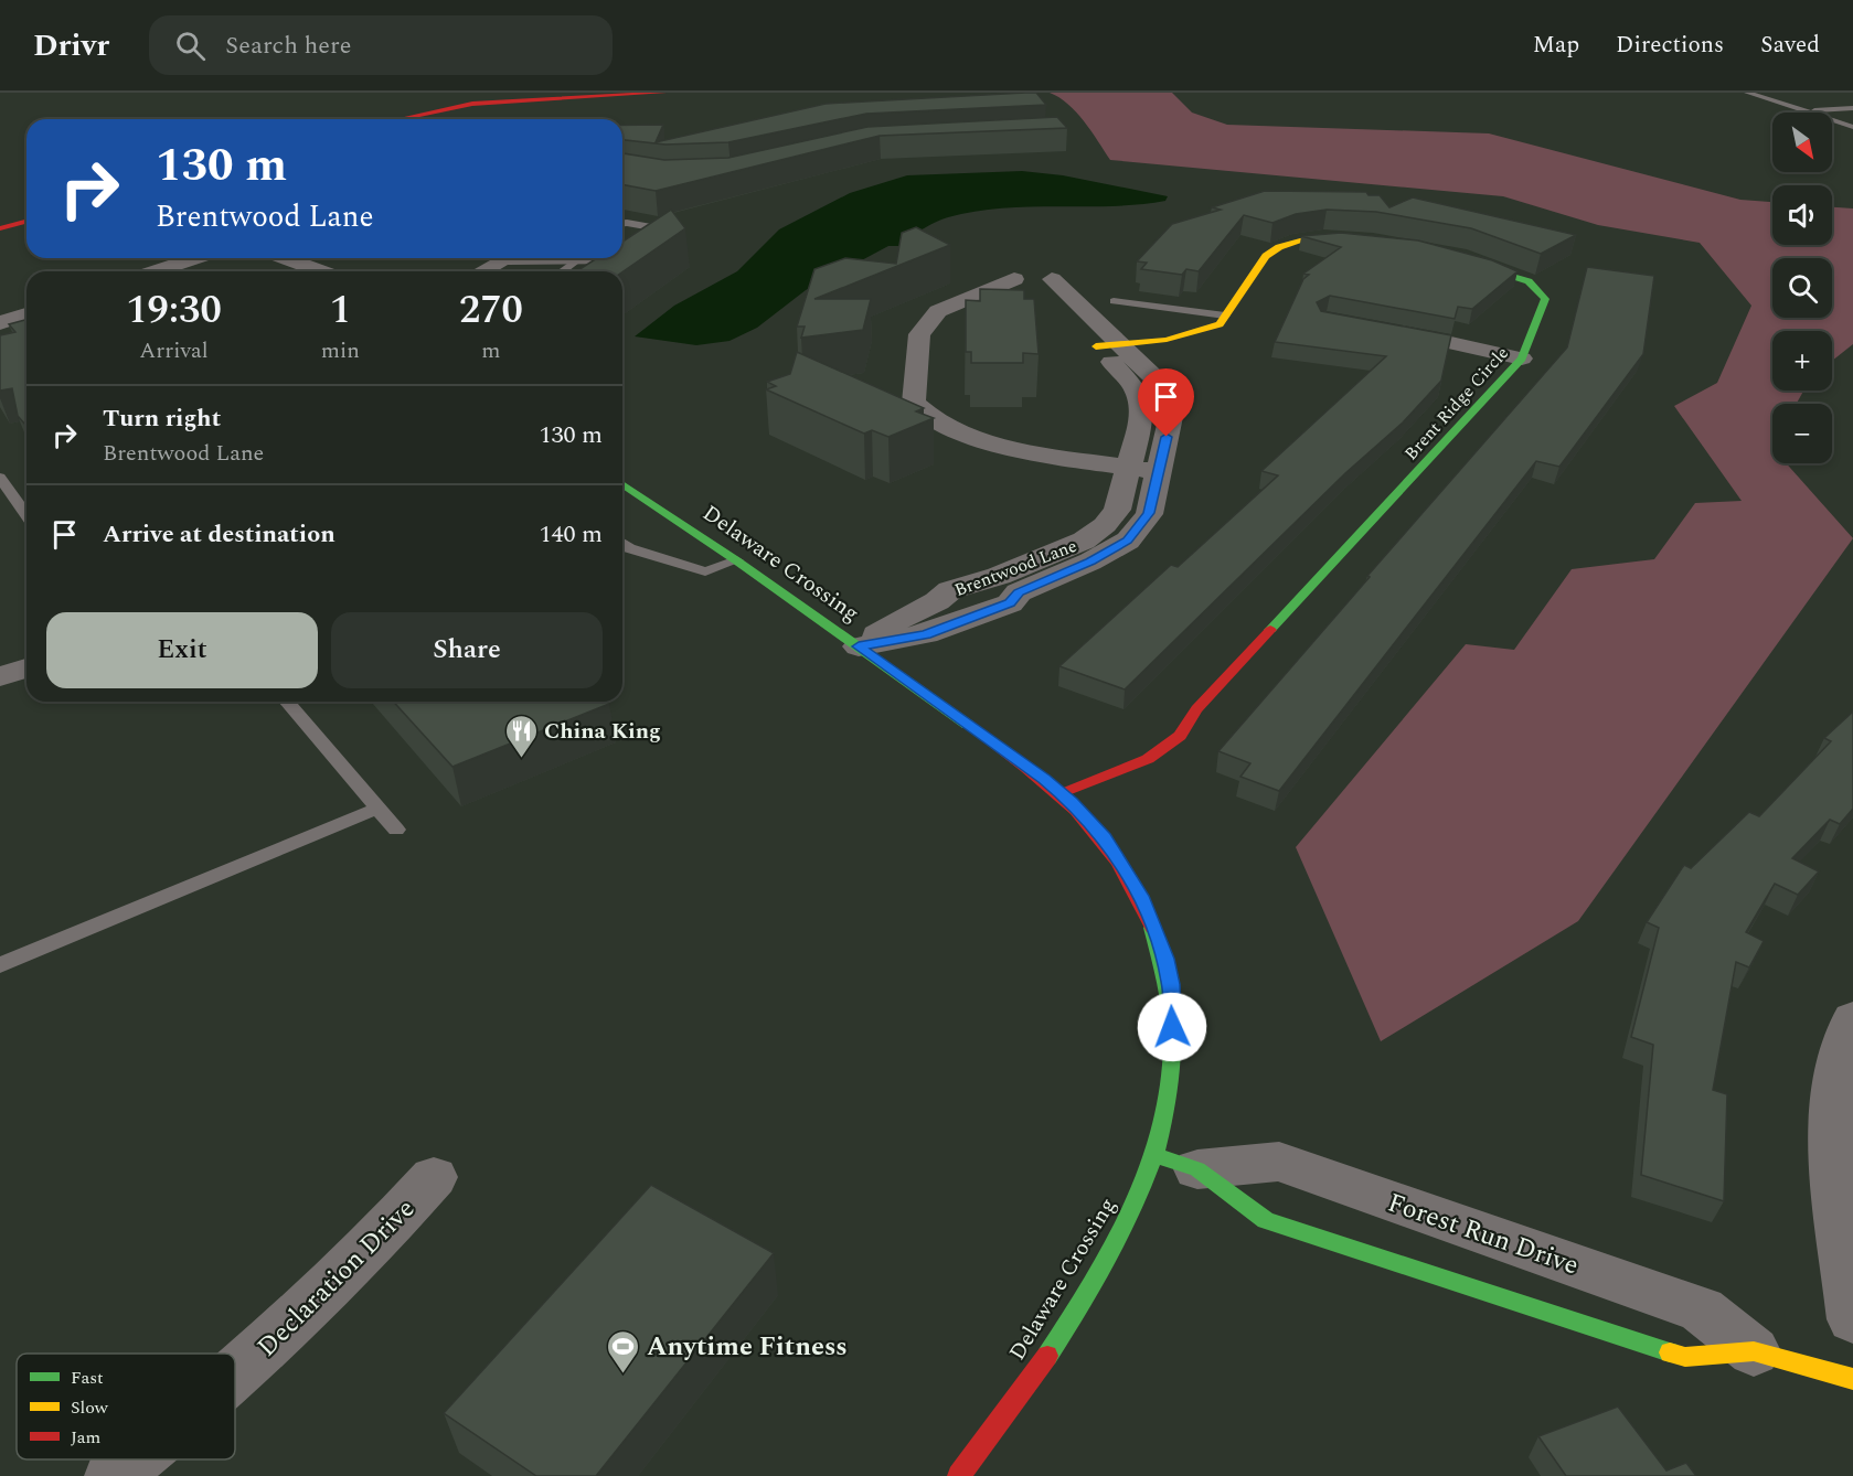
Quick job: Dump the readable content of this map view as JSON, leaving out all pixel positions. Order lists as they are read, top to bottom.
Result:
{
  "streets": {
    "street": [
      "Brent Ridge Circle",
      "Delaware Crossing",
      "Brentwood Lane",
      "Forest Run Drive",
      "Declaration Drive"
    ]
  },
  "crossings": [
    ["Brent Ridge Circle", "Delaware Crossing"],
    ["Delaware Crossing", "Brentwood Lane"],
    ["Delaware Crossing", "Forest Run Drive"]
  ],
  "places": {
    "restaurant": ["China King"],
    "sports": ["Anytime Fitness"]
  },
  "legend": ["Fast", "Slow", "Jam"],
  "north": "bottom right",
  "page": {
    "header": "Drivr",
    "search": "Search here",
    "nav": ["Map", "Directions", "Saved"],
    "map_buttons": ["+", "−"],
    "turn": ["130 m", "Brentwood Lane"],
    "eta": [
      "19:30",
      "Arrival",
      "1",
      "min",
      "270",
      "m"
    ],
    "list": [
      {
        "name": "Turn right",
        "note": "Brentwood Lane",
        "value": "130 m"
      },
      {
        "name": "Arrive at destination",
        "value": "140 m"
      }
    ],
    "buttons": ["Exit", "Share"]
  }
}
